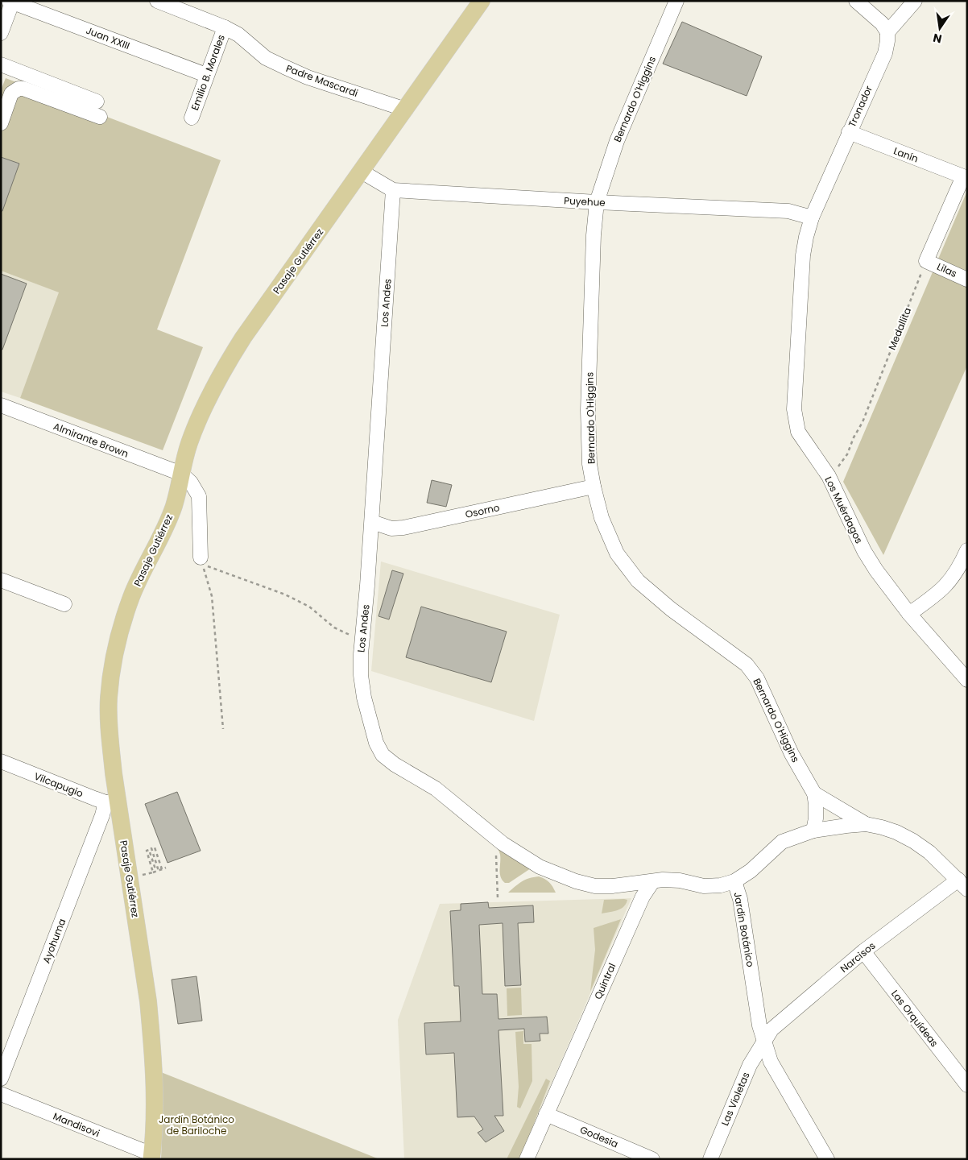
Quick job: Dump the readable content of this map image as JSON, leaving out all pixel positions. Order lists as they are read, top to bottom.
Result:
{
  "streets": {
    "main road": ["Pasaje Gutiérrez"],
    "street": [
      "Juan XXIII",
      "Emilio B. Morales",
      "Padre Mascardi",
      "Bernardo O'Higgins",
      "Tronador",
      "Lanín",
      "Puyehue",
      "Lilas",
      "Los Andes",
      "Almirante Brown",
      "Los Muérdagos",
      "Osorno",
      "Vilcapugio",
      "Jardín Botánico",
      "Ayohuma",
      "Narcisos",
      "Quintral",
      "Las Orquídeas",
      "Las Violetas",
      "Mandisovi",
      "Godesia"
    ],
    "path": ["Medallita"]
  },
  "crossings": [
    ["Juan XXIII", "Emilio B. Morales"],
    ["Emilio B. Morales", "Padre Mascardi"],
    ["Padre Mascardi", "Pasaje Gutiérrez"],
    ["Bernardo O'Higgins", "Puyehue"],
    ["Bernardo O'Higgins", "Osorno"],
    ["Bernardo O'Higgins", "Jardín Botánico"],
    ["Tronador", "Lanín"],
    ["Tronador", "Puyehue"],
    ["Tronador", "Los Muérdagos"],
    ["Lanín", "Lilas"],
    ["Lanín", "Medallita"],
    ["Puyehue", "Pasaje Gutiérrez"],
    ["Puyehue", "Los Andes"],
    ["Puyehue", "Los Muérdagos"],
    ["Pasaje Gutiérrez", "Almirante Brown"],
    ["Pasaje Gutiérrez", "Vilcapugio"],
    ["Pasaje Gutiérrez", "Ayohuma"],
    ["Pasaje Gutiérrez", "Mandisovi"],
    ["Lilas", "Medallita"],
    ["Los Andes", "Osorno"],
    ["Los Andes", "Quintral"],
    ["Medallita", "Los Muérdagos"],
    ["Vilcapugio", "Ayohuma"],
    ["Jardín Botánico", "Narcisos"],
    ["Jardín Botánico", "Las Violetas"],
    ["Narcisos", "Las Orquídeas"],
    ["Narcisos", "Las Violetas"],
    ["Quintral", "Godesia"]
  ],
  "parks": ["Jardín Botánico de Bariloche"],
  "north": "bottom"
}
